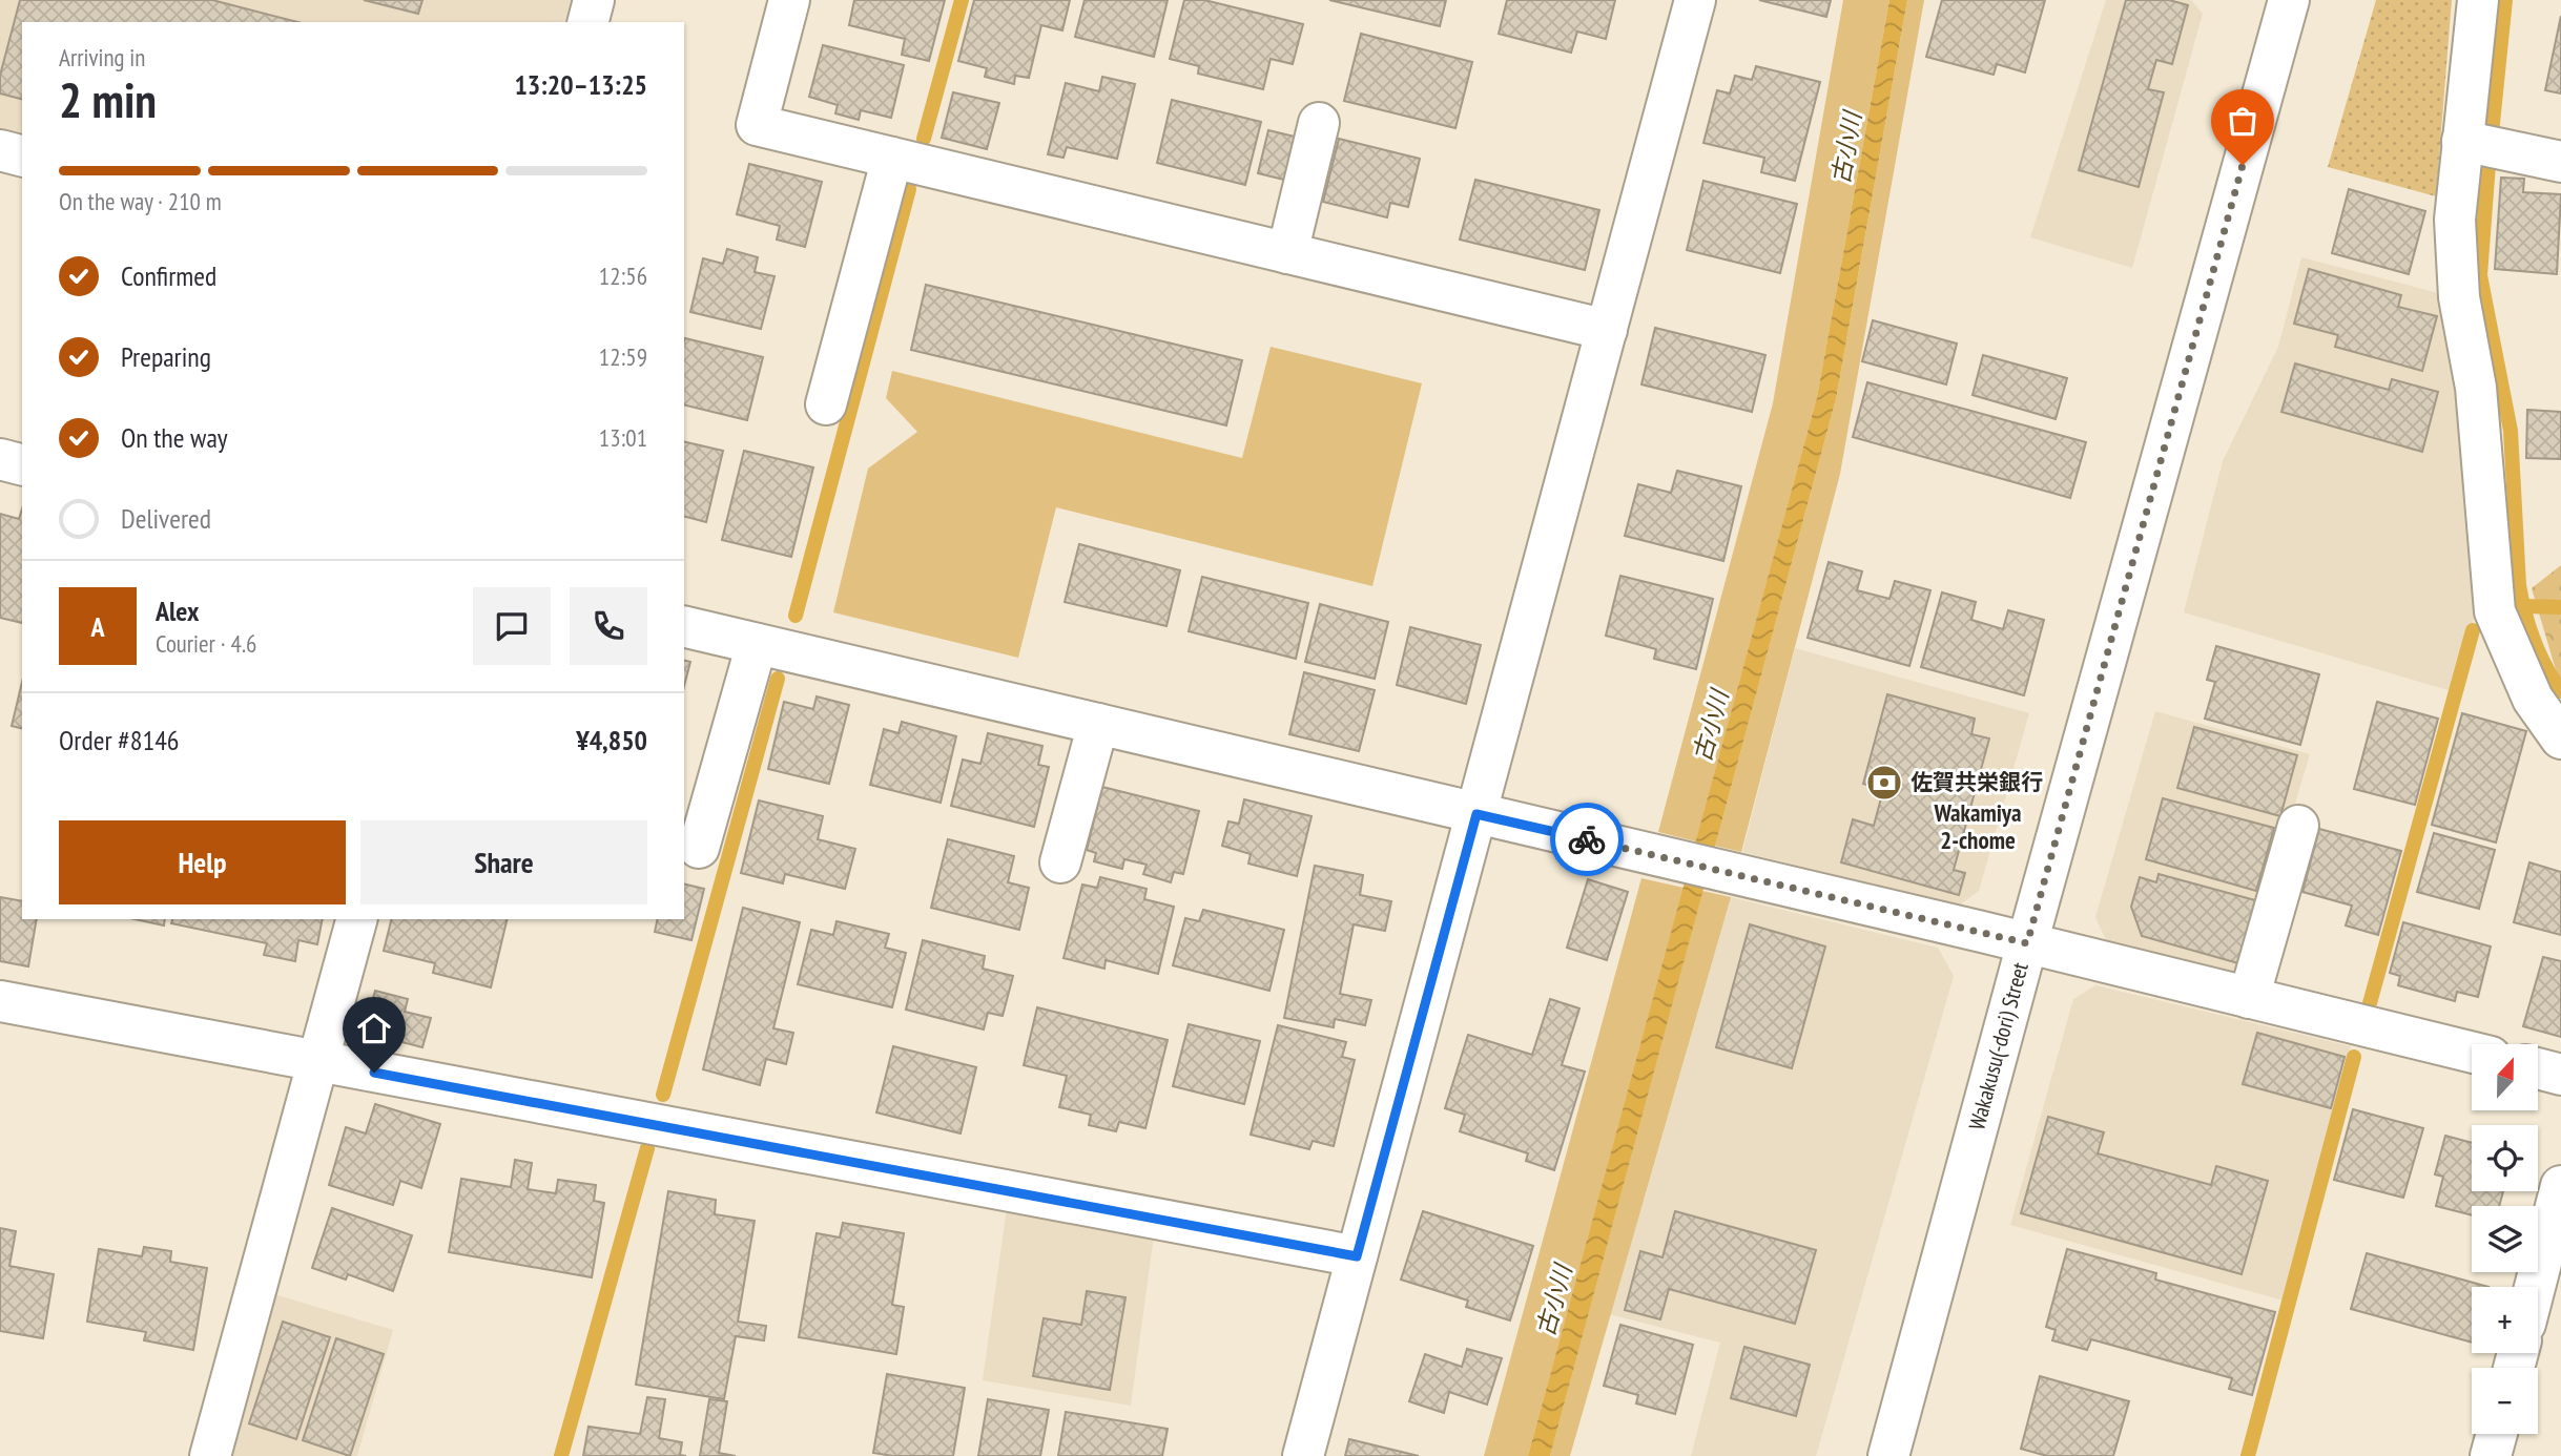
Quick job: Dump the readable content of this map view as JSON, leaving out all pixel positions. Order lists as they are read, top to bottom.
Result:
{
  "streets": {
    "street": ["Wakakusu(-dori) Street"]
  },
  "districts": ["Wakamiya 2-chome"],
  "water": ["古小川"],
  "places": {
    "bank": ["佐賀共栄銀行"]
  },
  "north": "top",
  "page": {
    "heading": ["2 min", "Arriving in", "13:20–13:25"],
    "panel": [
      "Alex",
      "Courier · 4.6",
      "Order #8146",
      "¥4,850"
    ],
    "bar": "On the way · 210 m",
    "list": [
      ["Confirmed", "12:56"],
      ["Preparing", "12:59"],
      ["On the way", "13:01"],
      "Delivered"
    ],
    "round": "A",
    "buttons": ["Help", "Share"],
    "map_buttons": ["+", "−"]
  }
}
